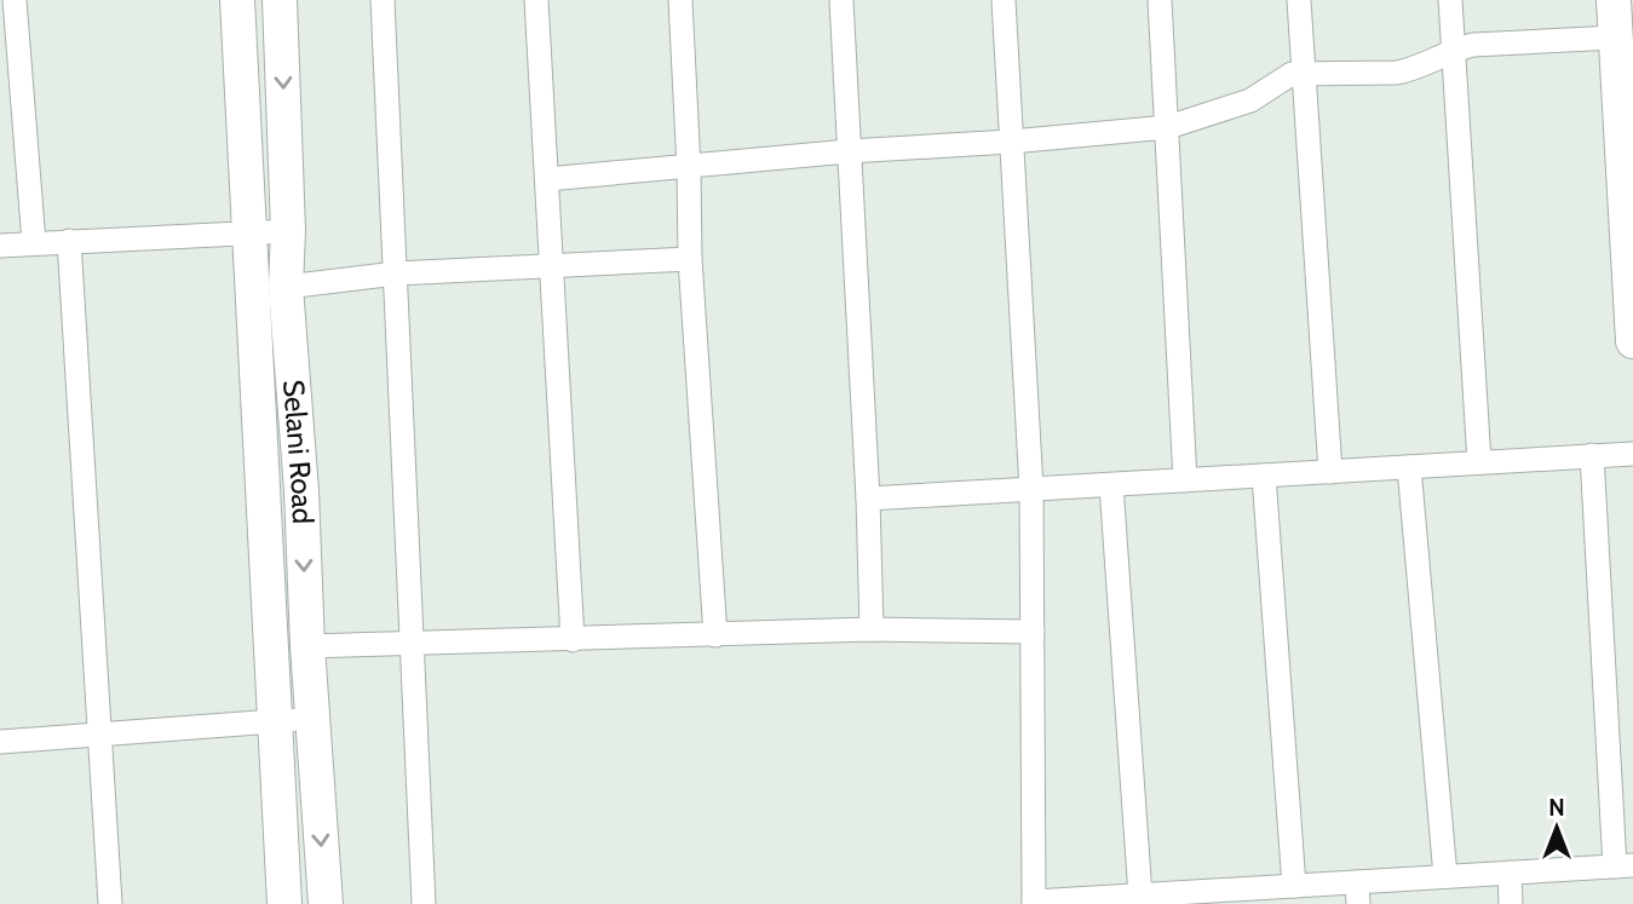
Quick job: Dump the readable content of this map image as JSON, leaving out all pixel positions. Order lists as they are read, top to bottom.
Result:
{
  "streets": {
    "street": ["Selani Road"]
  },
  "north": "top"
}
